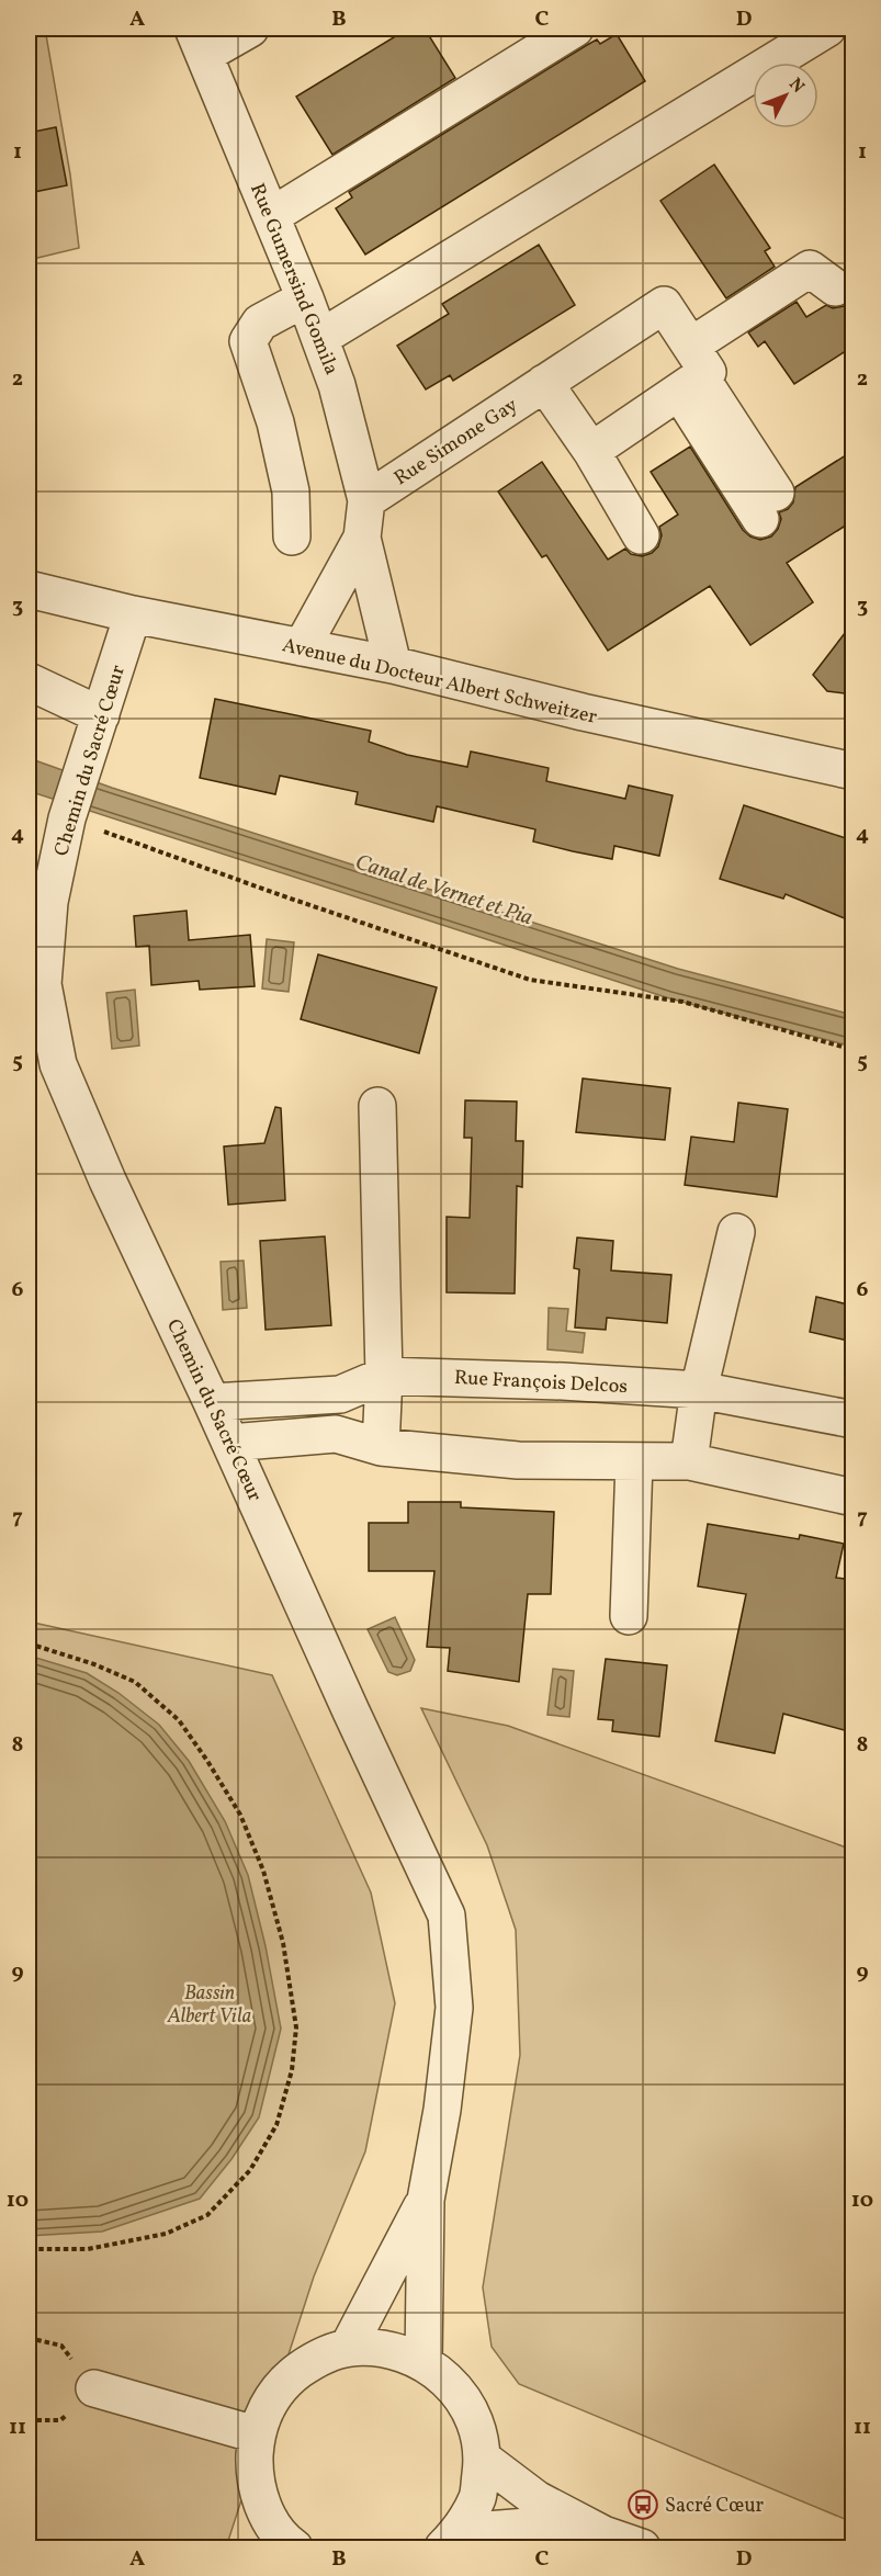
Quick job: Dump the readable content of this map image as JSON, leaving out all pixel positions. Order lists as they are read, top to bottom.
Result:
{
  "streets": {
    "street": [
      "Rue Gumersind Gomila",
      "Rue Simone Gay",
      "Avenue du Docteur Albert Schweitzer",
      "Chemin du Sacré Cœur",
      "Rue François Delcos"
    ]
  },
  "crossings": [
    ["Rue Gumersind Gomila", "Rue Simone Gay"],
    ["Rue Gumersind Gomila", "Avenue du Docteur Albert Schweitzer"],
    ["Avenue du Docteur Albert Schweitzer", "Chemin du Sacré Cœur"],
    ["Chemin du Sacré Cœur", "Rue François Delcos"]
  ],
  "water": ["Canal de Vernet et Pia"],
  "parks": ["Bassin Albert Vila"],
  "places": {
    "bus stop": ["Sacré Cœur"]
  },
  "north": "top right",
  "grid": {
    "columns": [
      "A",
      "B",
      "C",
      "D"
    ],
    "rows": [
      "1",
      "2",
      "3",
      "4",
      "5",
      "6",
      "7",
      "8",
      "9",
      "10",
      "11"
    ]
  }
}
